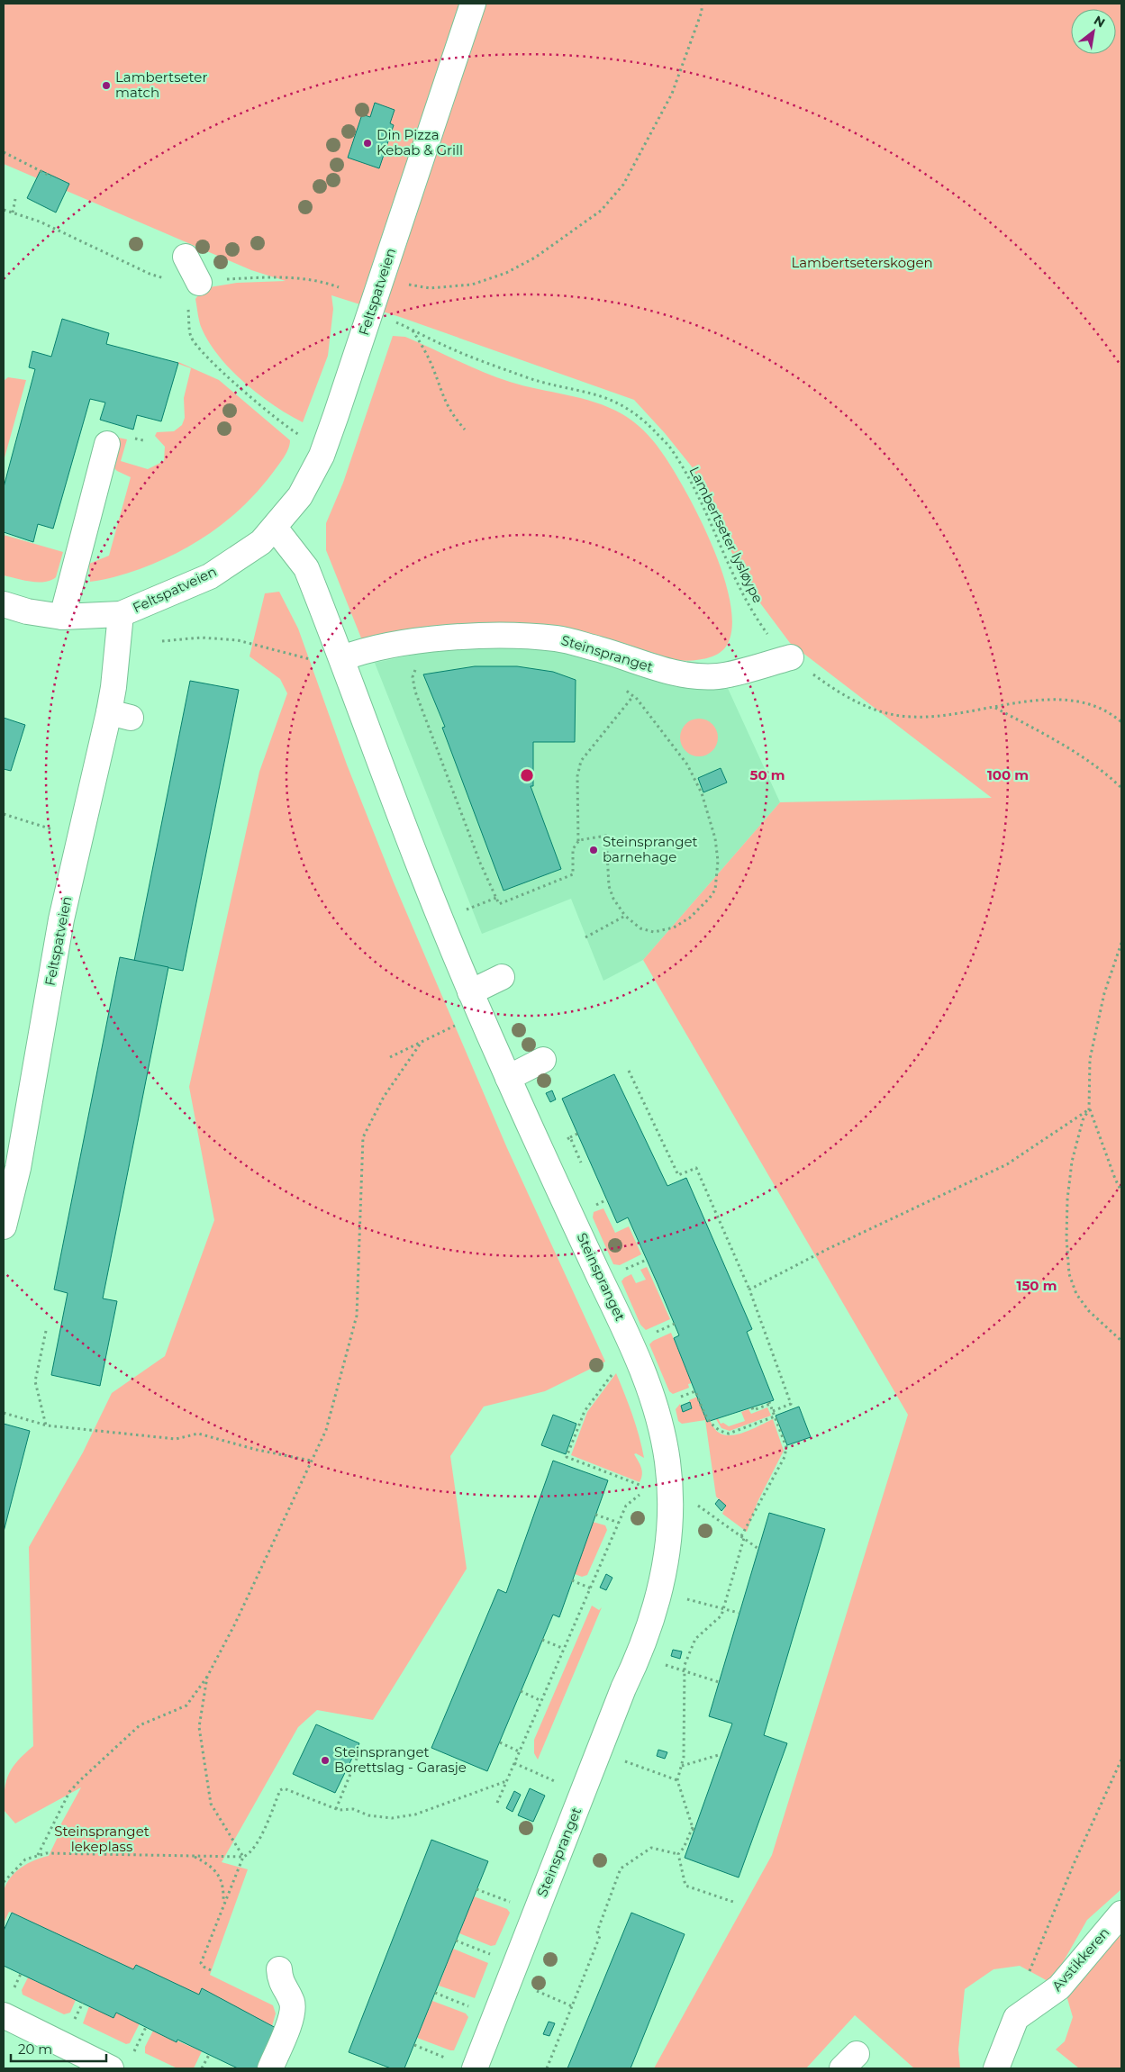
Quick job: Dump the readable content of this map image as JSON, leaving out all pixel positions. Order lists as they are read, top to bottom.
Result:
{
  "streets": {
    "street": ["Feltspatveien", "Steinspranget", "Avstikkeren"],
    "path": ["Lambertseter lysløype"]
  },
  "crossings": [
    ["Feltspatveien", "Steinspranget"],
    ["Lambertseter lysløype", "Steinspranget"]
  ],
  "parks": ["Lambertseterskogen", "Steinspranget lekeplass"],
  "places": [
    "Lambertseter match",
    "Din Pizza Kebab & Grill",
    "Steinspranget barnehage",
    "Steinspranget Borettslag - Garasje"
  ],
  "scale_bar": "20 m",
  "north": "top right",
  "rings": ["50 m", "100 m", "150 m"]
}
